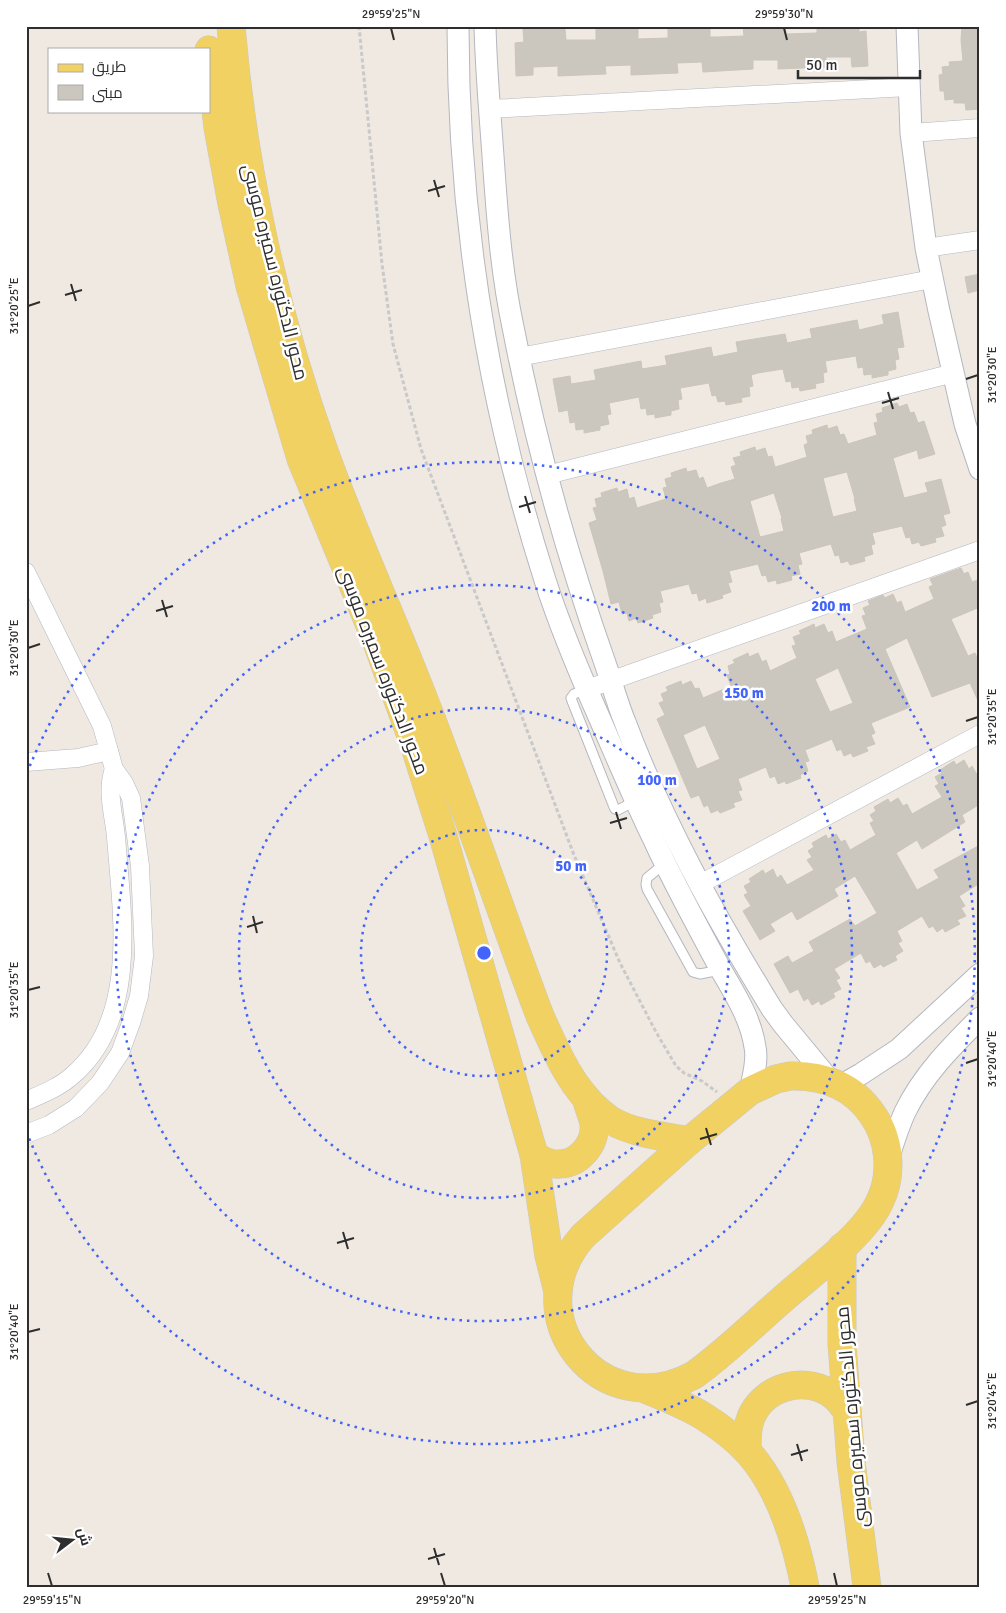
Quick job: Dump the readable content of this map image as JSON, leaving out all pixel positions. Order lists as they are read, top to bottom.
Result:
{
  "streets": {
    "main road": ["محور الدكتوره سميره موسى"]
  },
  "legend": ["طريق", "مبنى"],
  "scale_bar": "50 m",
  "north": "right",
  "coordinates": [
    "29°59'25\"N",
    "29°59'30\"N",
    "31°20'25\"E",
    "31°20'30\"E",
    "31°20'35\"E",
    "31°20'40\"E",
    "31°20'45\"E",
    "29°59'15\"N",
    "29°59'20\"N"
  ],
  "rings": [
    "200 m",
    "150 m",
    "100 m",
    "50 m"
  ]
}
